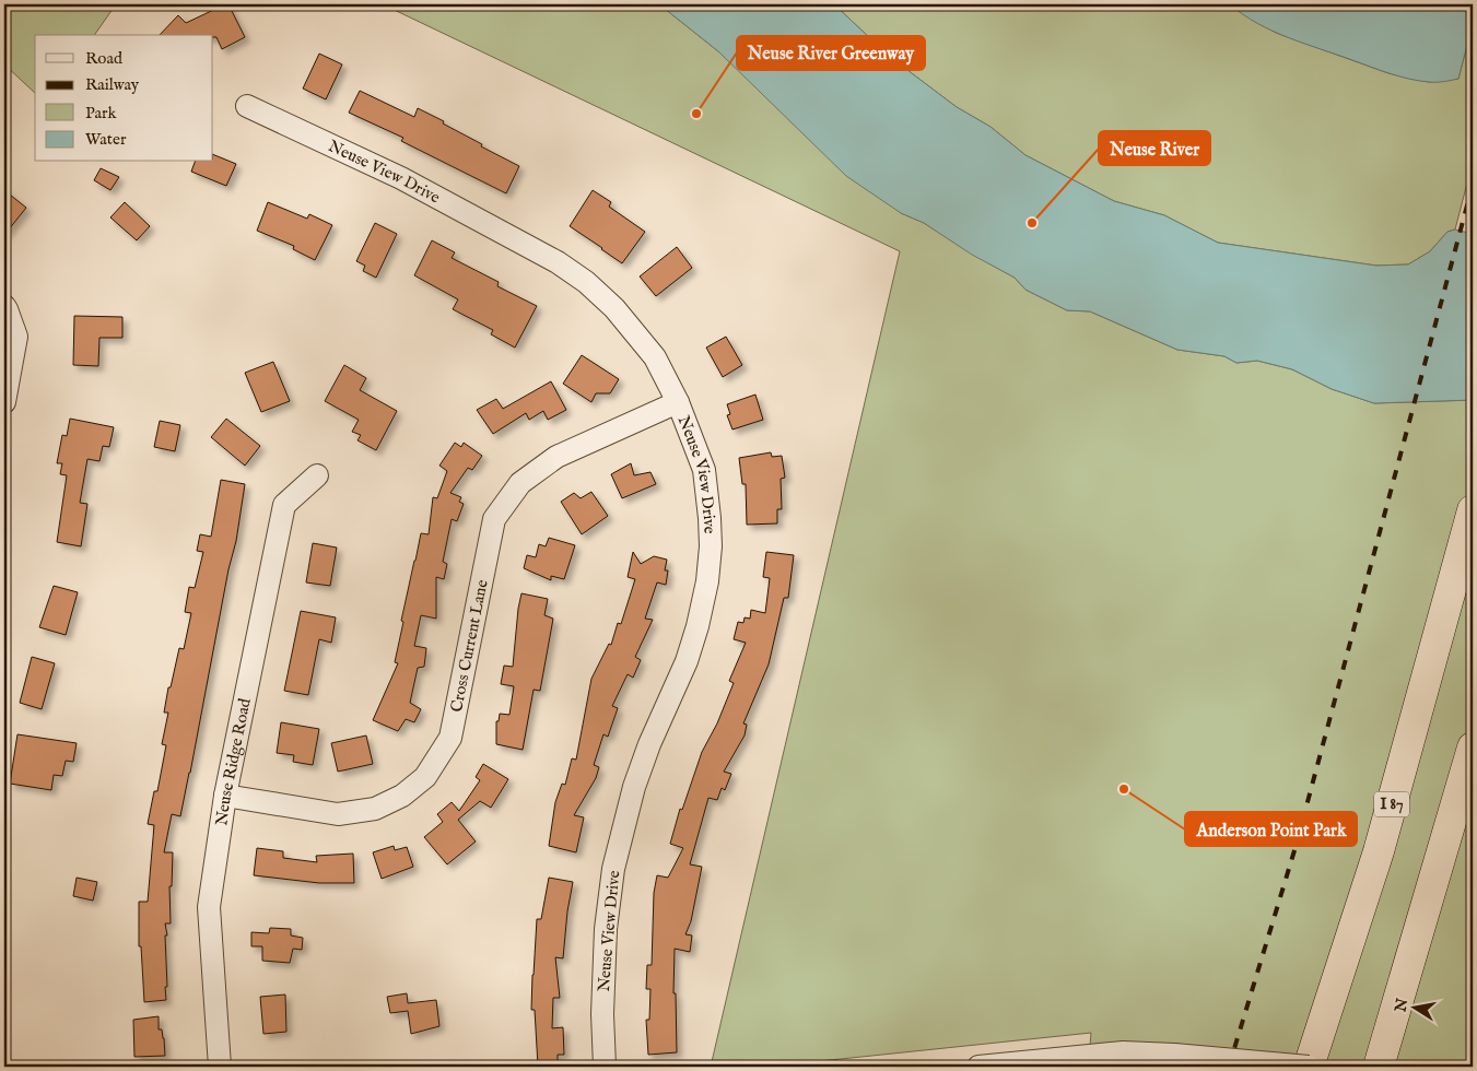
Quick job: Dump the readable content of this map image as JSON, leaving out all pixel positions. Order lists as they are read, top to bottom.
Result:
{
  "streets": {
    "highway": ["I 87"],
    "street": ["Neuse View Drive", "Cross Current Lane", "Neuse Ridge Road"]
  },
  "crossings": [
    ["Neuse View Drive", "Cross Current Lane"],
    ["Cross Current Lane", "Neuse Ridge Road"]
  ],
  "places": ["Neuse River Greenway", "Neuse River", "Anderson Point Park"],
  "legend": [
    "Road",
    "Railway",
    "Park",
    "Water"
  ],
  "north": "left"
}
